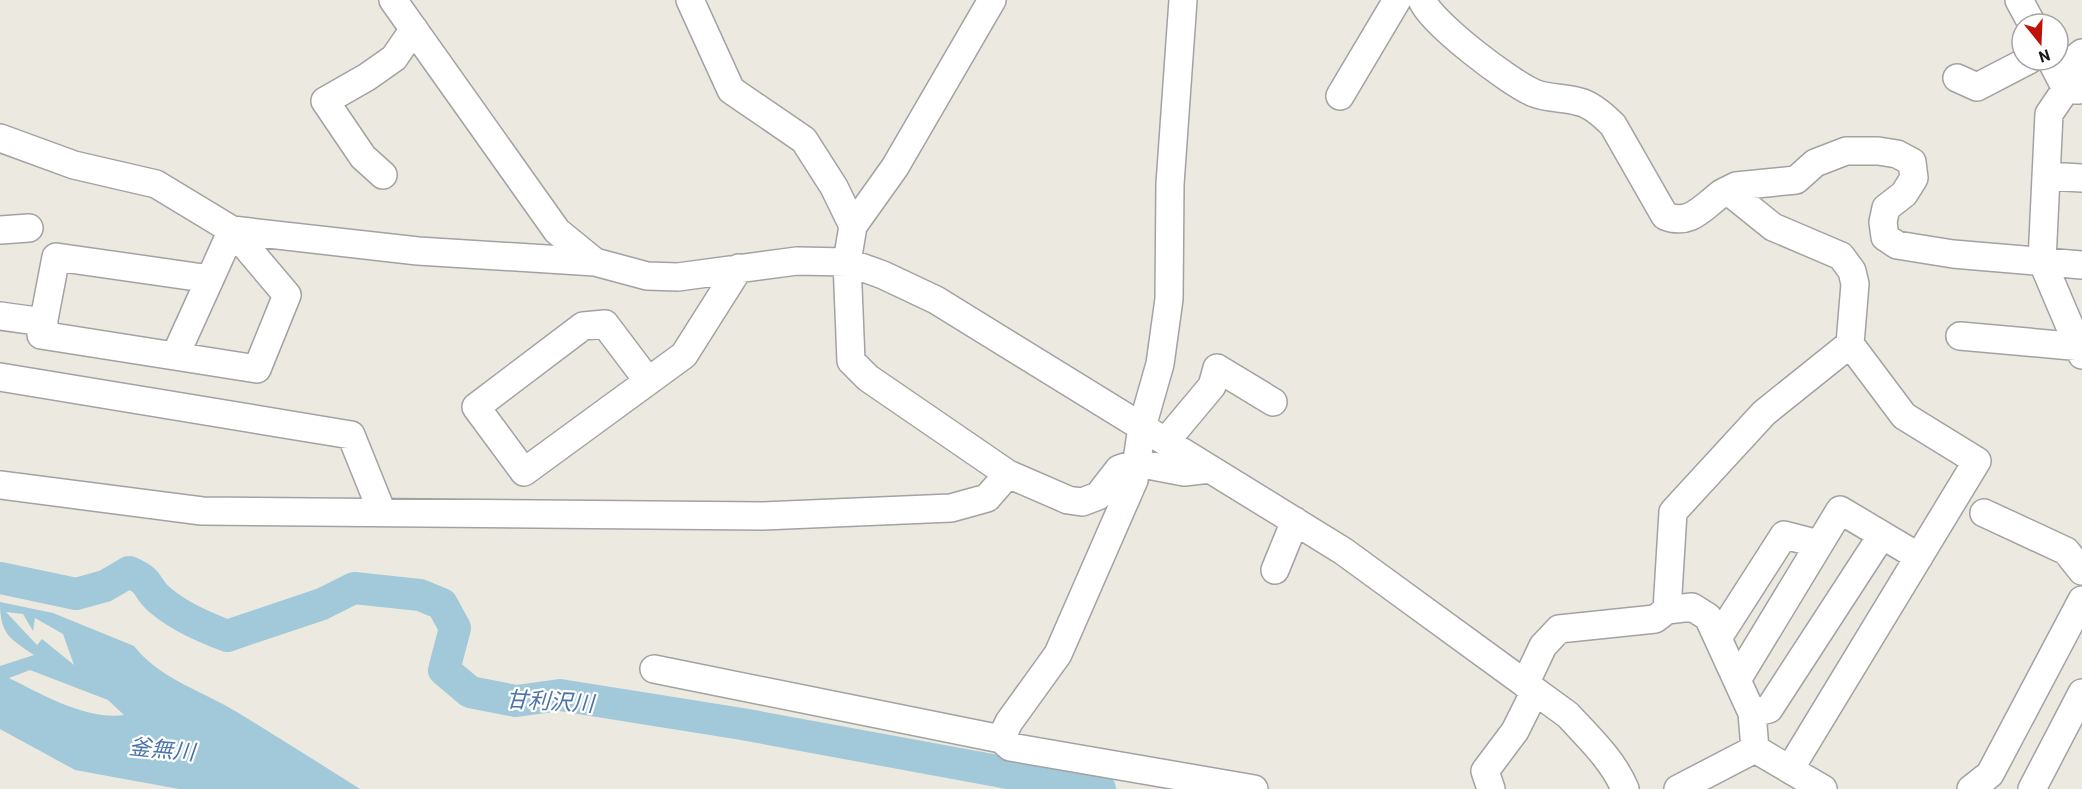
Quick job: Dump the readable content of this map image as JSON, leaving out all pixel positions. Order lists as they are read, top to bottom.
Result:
{
  "water": ["甘利沢川", "釜無川"],
  "north": "bottom"
}
